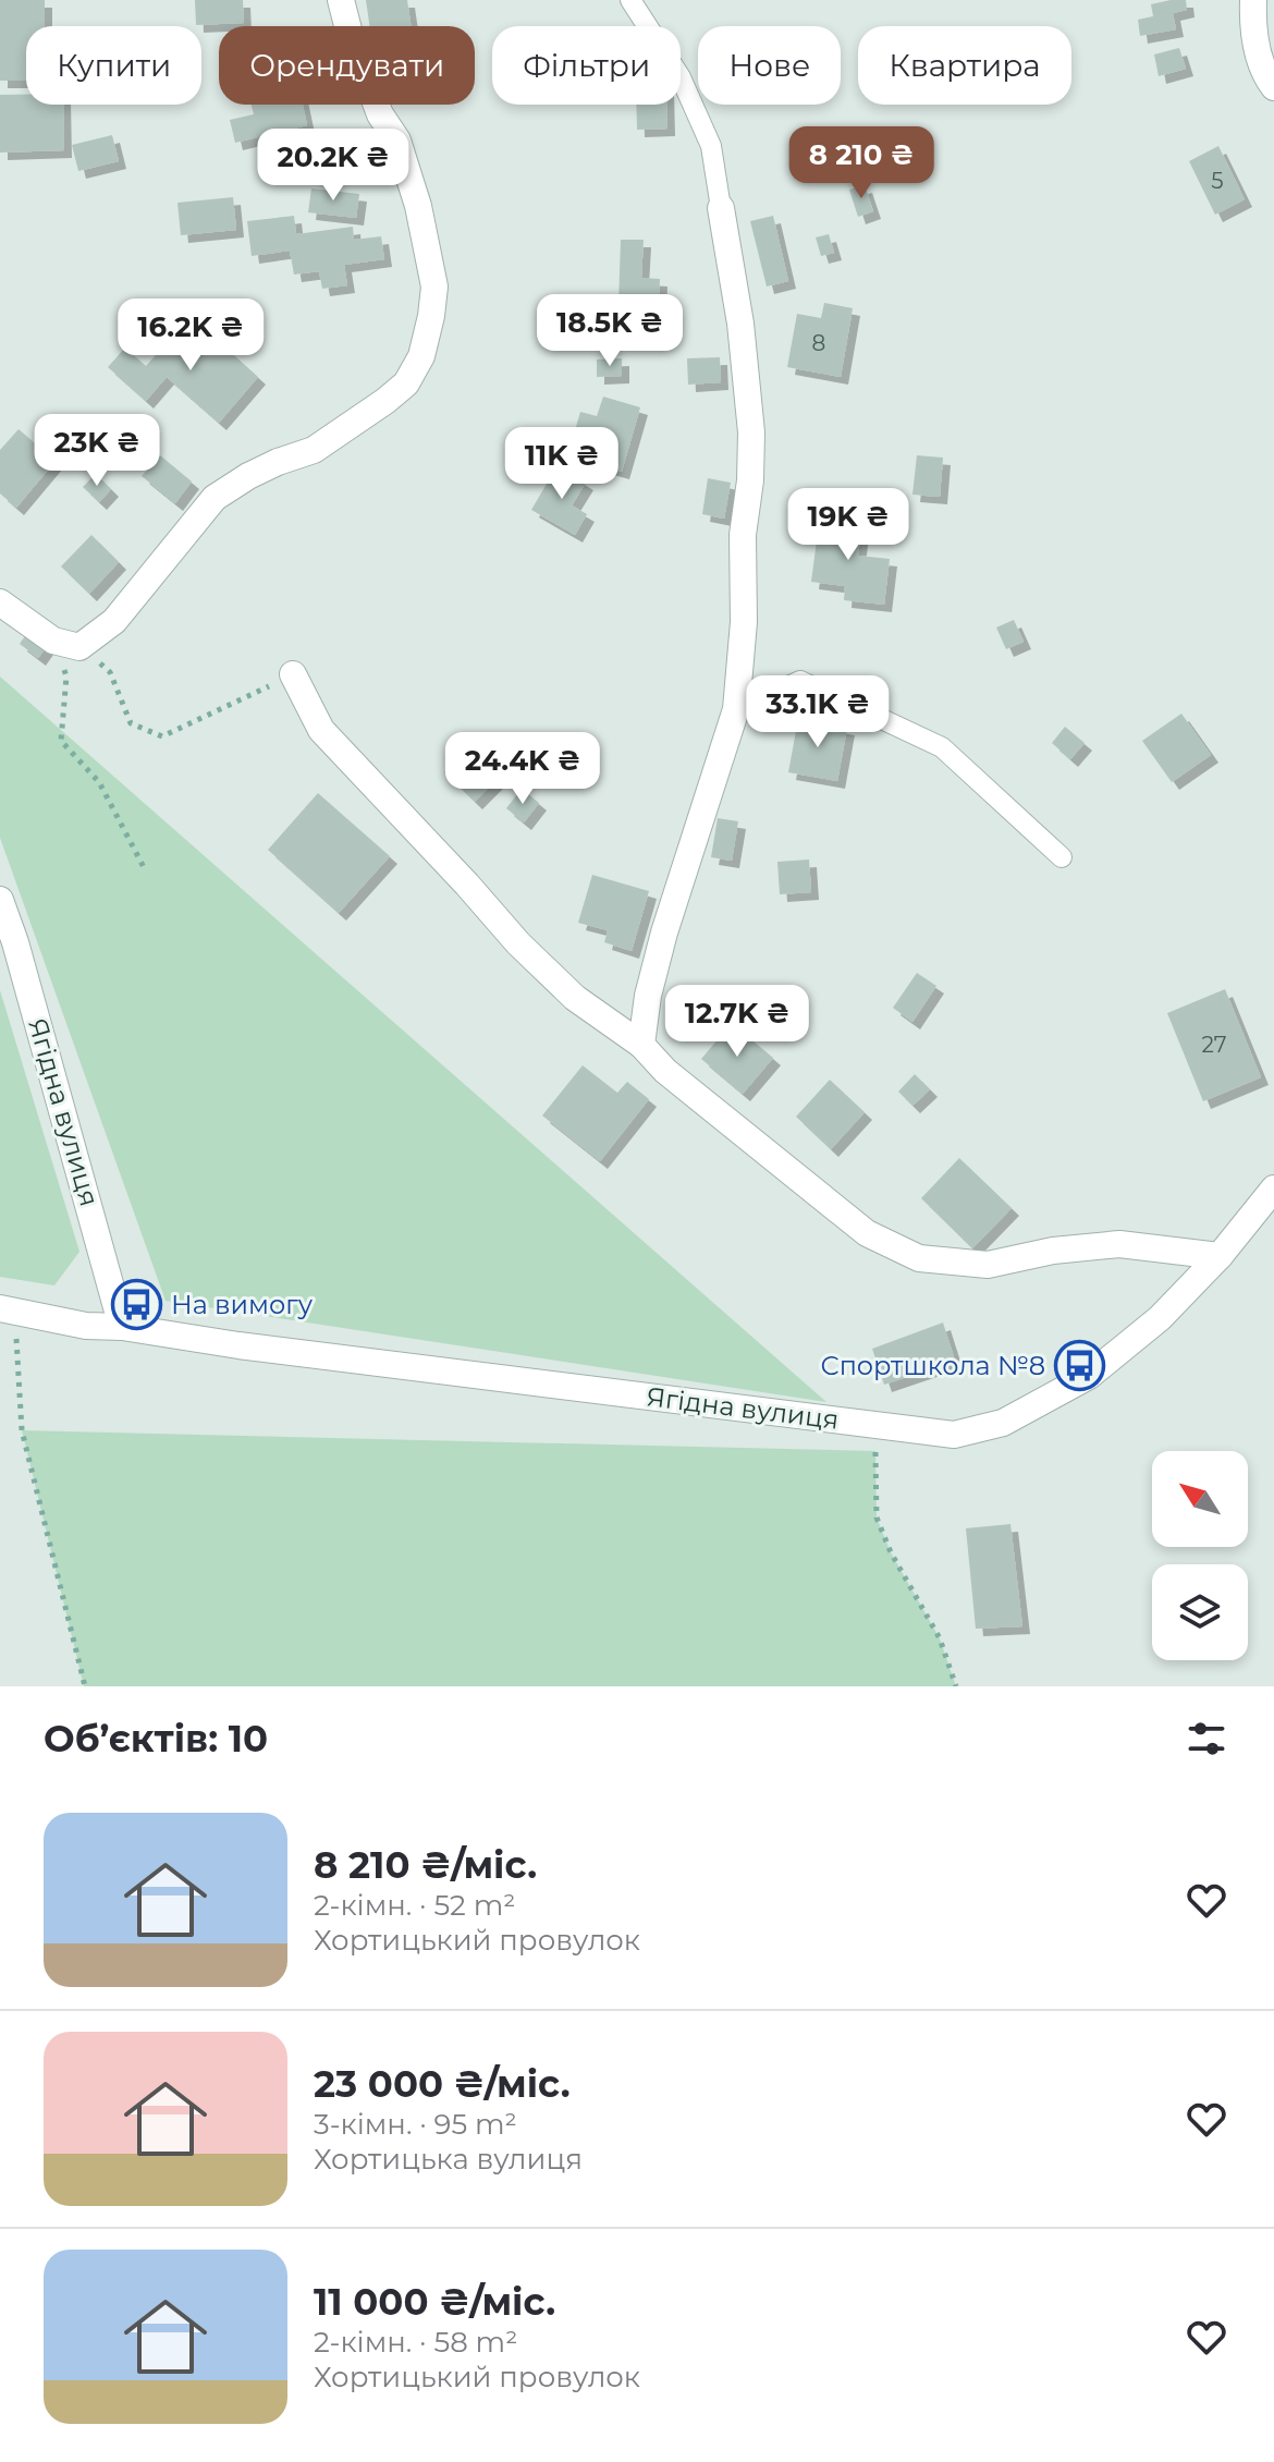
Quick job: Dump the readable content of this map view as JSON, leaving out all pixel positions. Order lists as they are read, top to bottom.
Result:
{
  "streets": {
    "street": ["Ягідна вулиця"]
  },
  "places": {
    "bus stop": ["На вимогу", "Спортшкола №8"]
  },
  "house_numbers": ["5", "8", "27"],
  "north": "top left",
  "page": {
    "chip": [
      "Купити",
      "Орендувати",
      "Фільтри",
      "Нове",
      "Квартира"
    ],
    "price": [
      "8 210 ₴",
      "20.2K ₴",
      "18.5K ₴",
      "16.2K ₴",
      "23K ₴",
      "11K ₴",
      "19K ₴",
      "33.1K ₴",
      "24.4K ₴",
      "12.7K ₴"
    ],
    "heading": "Об’єктів: 10",
    "list": [
      {
        "name": "8 210 ₴/міс.",
        "note": "2-кімн. · 52 m² · Хортицький провулок"
      },
      {
        "name": "23 000 ₴/міс.",
        "note": "3-кімн. · 95 m² · Хортицька вулиця"
      },
      {
        "name": "11 000 ₴/міс.",
        "note": "2-кімн. · 58 m² · Хортицький провулок"
      }
    ]
  }
}
